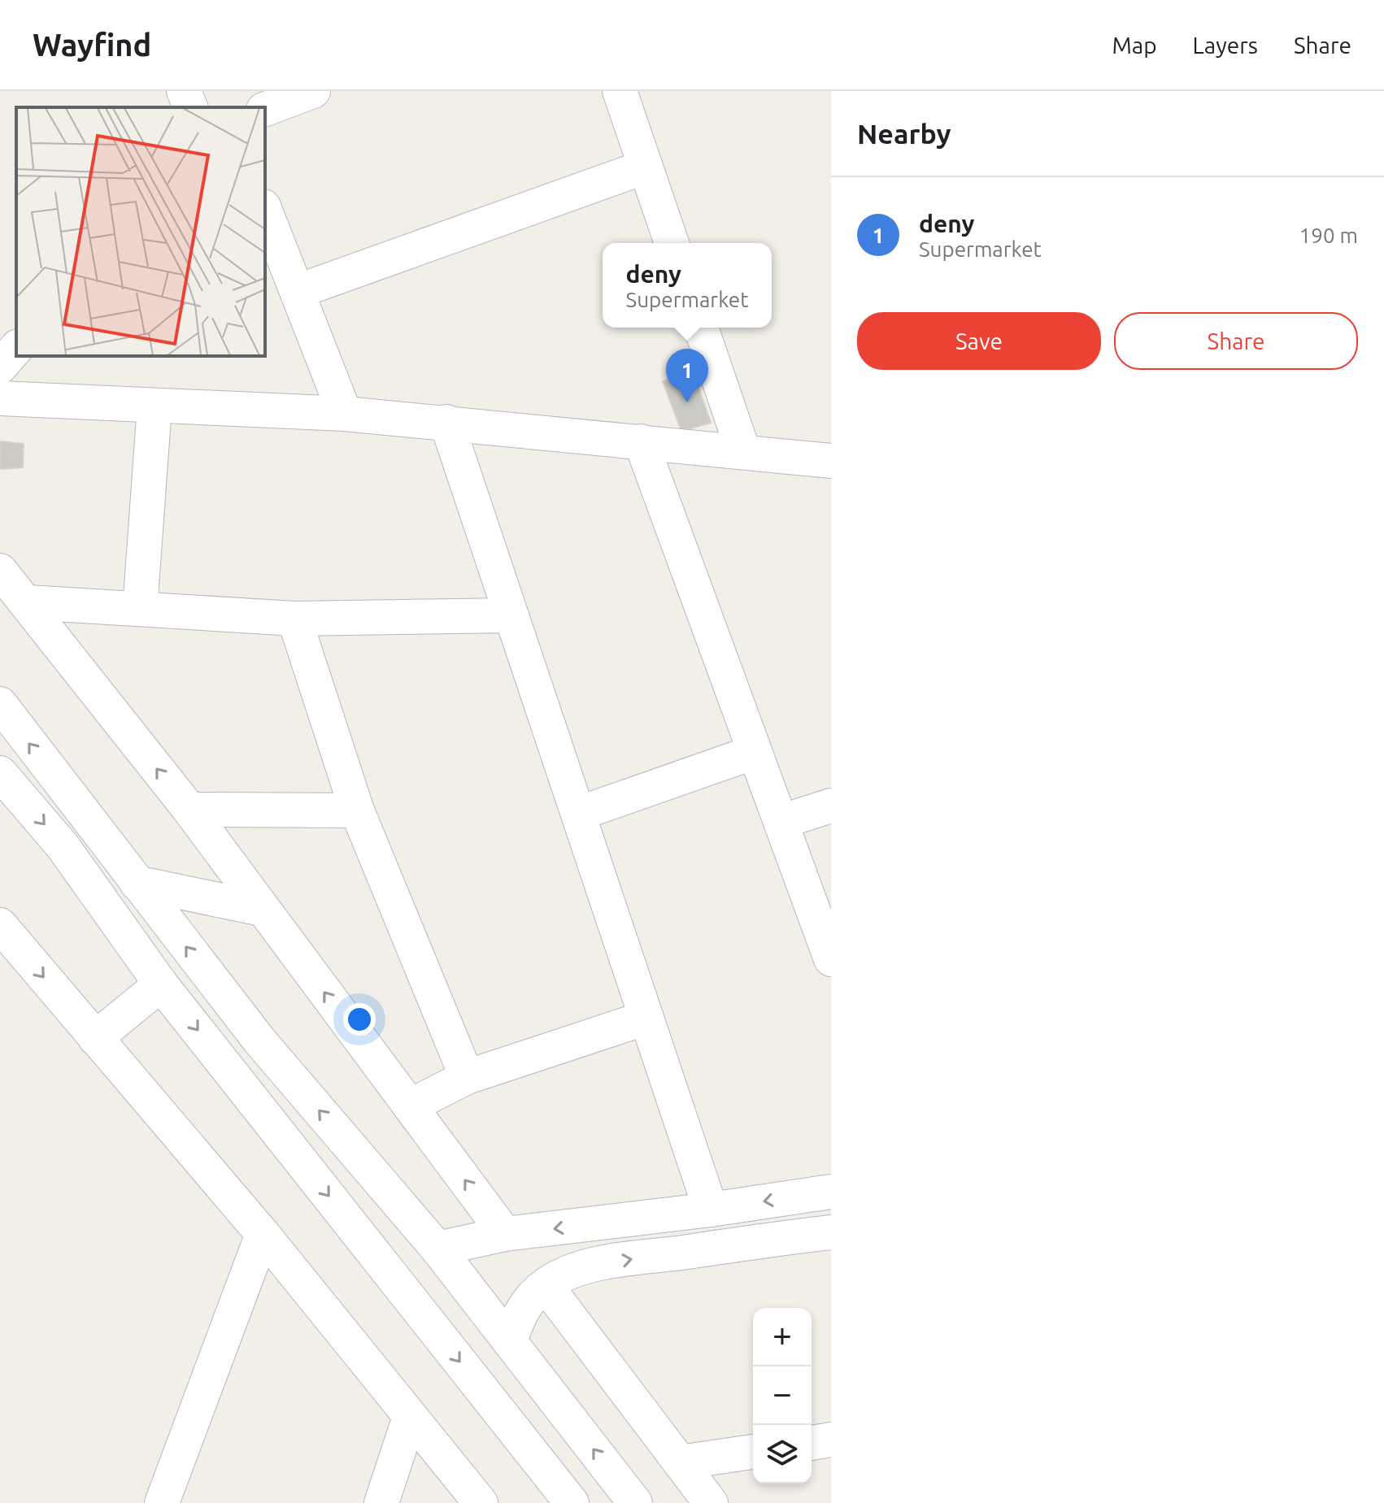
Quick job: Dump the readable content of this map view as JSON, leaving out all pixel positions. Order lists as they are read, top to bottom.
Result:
{
  "page": {
    "header": "Wayfind",
    "nav": ["Map", "Layers", "Share"],
    "heading": "Nearby",
    "list": [
      {
        "mark": "1",
        "name": "deny",
        "note": "Supermarket",
        "value": "190 m"
      }
    ],
    "popup": ["deny", "Supermarket"],
    "buttons": ["Save", "Share"],
    "pins": "1",
    "map_buttons": ["+", "−"]
  }
}
